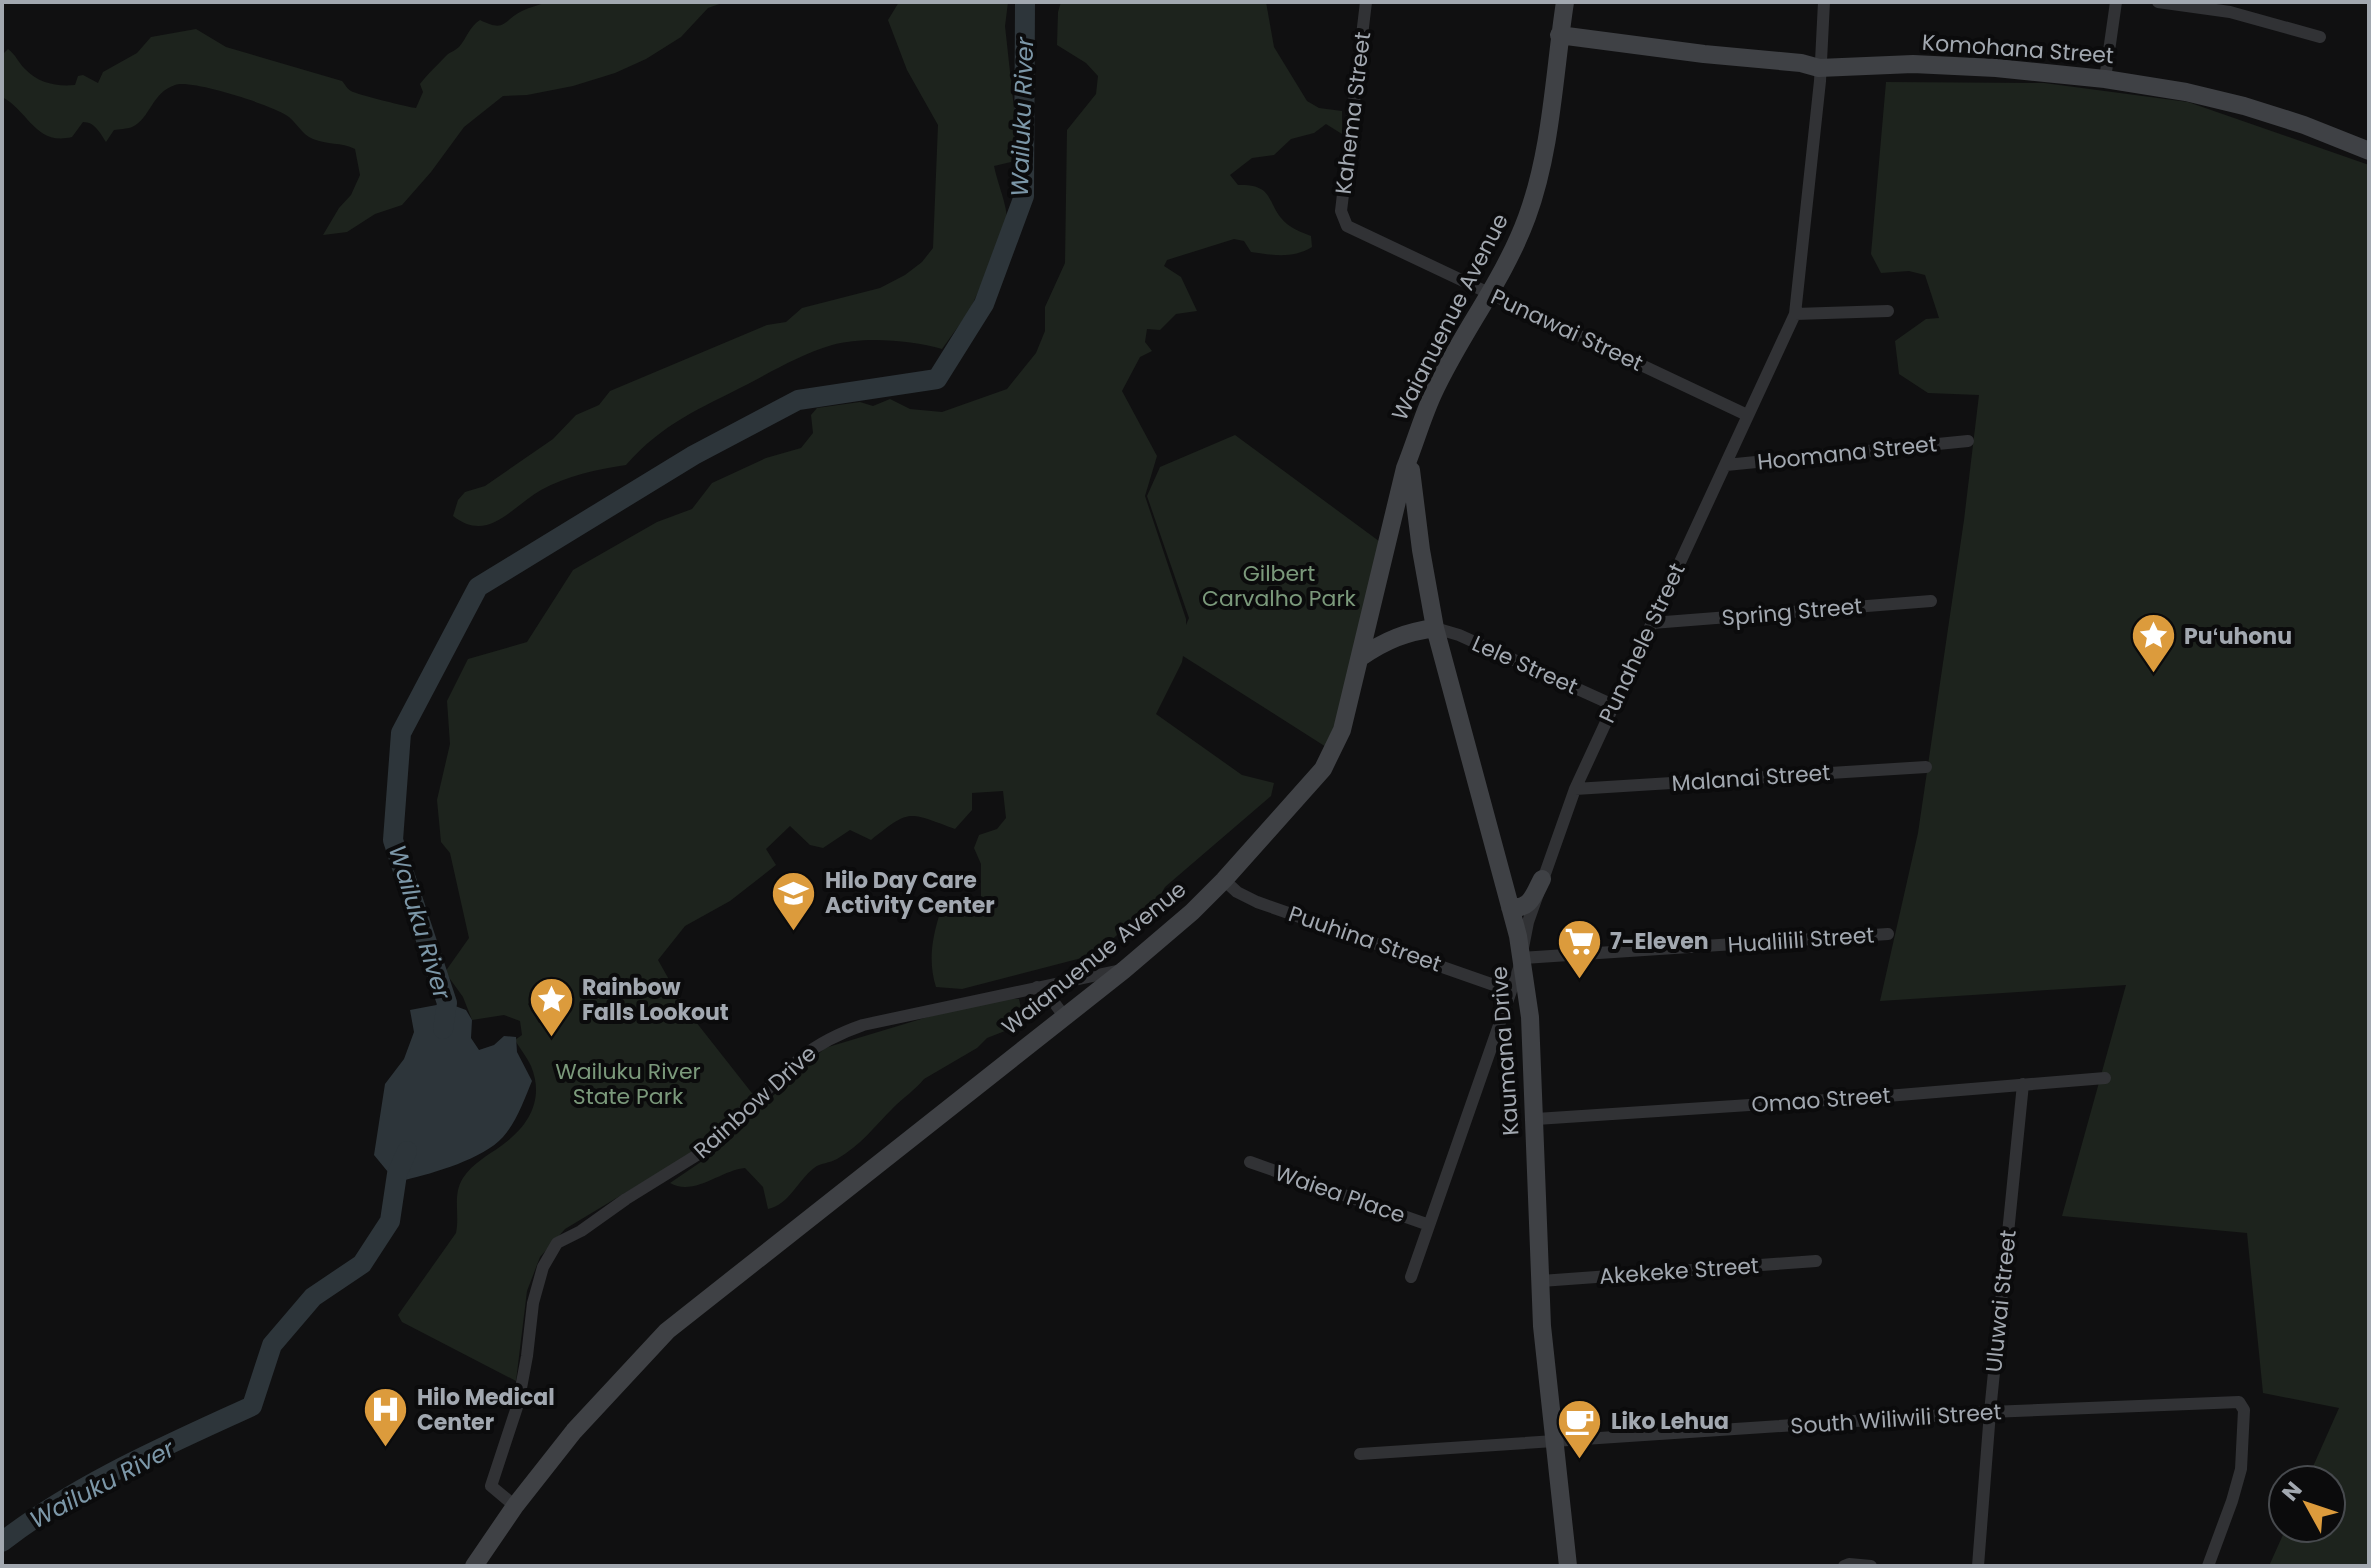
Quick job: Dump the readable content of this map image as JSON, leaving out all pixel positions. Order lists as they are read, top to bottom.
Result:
{
  "streets": {
    "street": [
      "Komohana Street",
      "Kahema Street",
      "Waianuenue Avenue",
      "Punawai Street",
      "Hoomana Street",
      "Spring Street",
      "Punahele Street",
      "Lele Street",
      "Malanai Street",
      "Puuhina Street",
      "Hualilili Street",
      "Kaumana Drive",
      "Omao Street",
      "Rainbow Drive",
      "Waiea Place",
      "Akekeke Street",
      "Uluwai Street",
      "South Wiliwili Street"
    ]
  },
  "crossings": [
    ["Komohana Street", "Waianuenue Avenue"],
    ["Komohana Street", "Punahele Street"],
    ["Kahema Street", "Punawai Street"],
    ["Waianuenue Avenue", "Punawai Street"],
    ["Waianuenue Avenue", "Puuhina Street"],
    ["Waianuenue Avenue", "Kaumana Drive"],
    ["Waianuenue Avenue", "Rainbow Drive"],
    ["Punawai Street", "Punahele Street"],
    ["Hoomana Street", "Punahele Street"],
    ["Spring Street", "Punahele Street"],
    ["Punahele Street", "Lele Street"],
    ["Punahele Street", "Malanai Street"],
    ["Punahele Street", "Puuhina Street"],
    ["Punahele Street", "Hualilili Street"],
    ["Punahele Street", "Kaumana Drive"],
    ["Punahele Street", "Waiea Place"],
    ["Lele Street", "Kaumana Drive"],
    ["Hualilili Street", "Kaumana Drive"],
    ["Kaumana Drive", "Omao Street"],
    ["Kaumana Drive", "Akekeke Street"],
    ["Kaumana Drive", "South Wiliwili Street"],
    ["Omao Street", "Uluwai Street"],
    ["Uluwai Street", "South Wiliwili Street"]
  ],
  "water": ["Wailuku River"],
  "parks": ["Gilbert Carvalho Park", "Wailuku River State Park"],
  "places": {
    "place": ["Puʻuhonu", "Rainbow Falls Lookout"],
    "school or university": ["Hilo Day Care Activity Center"],
    "supermarket": ["7-Eleven"],
    "hospital": ["Hilo Medical Center"],
    "cafe": ["Liko Lehua"]
  },
  "north": "top left"
}
